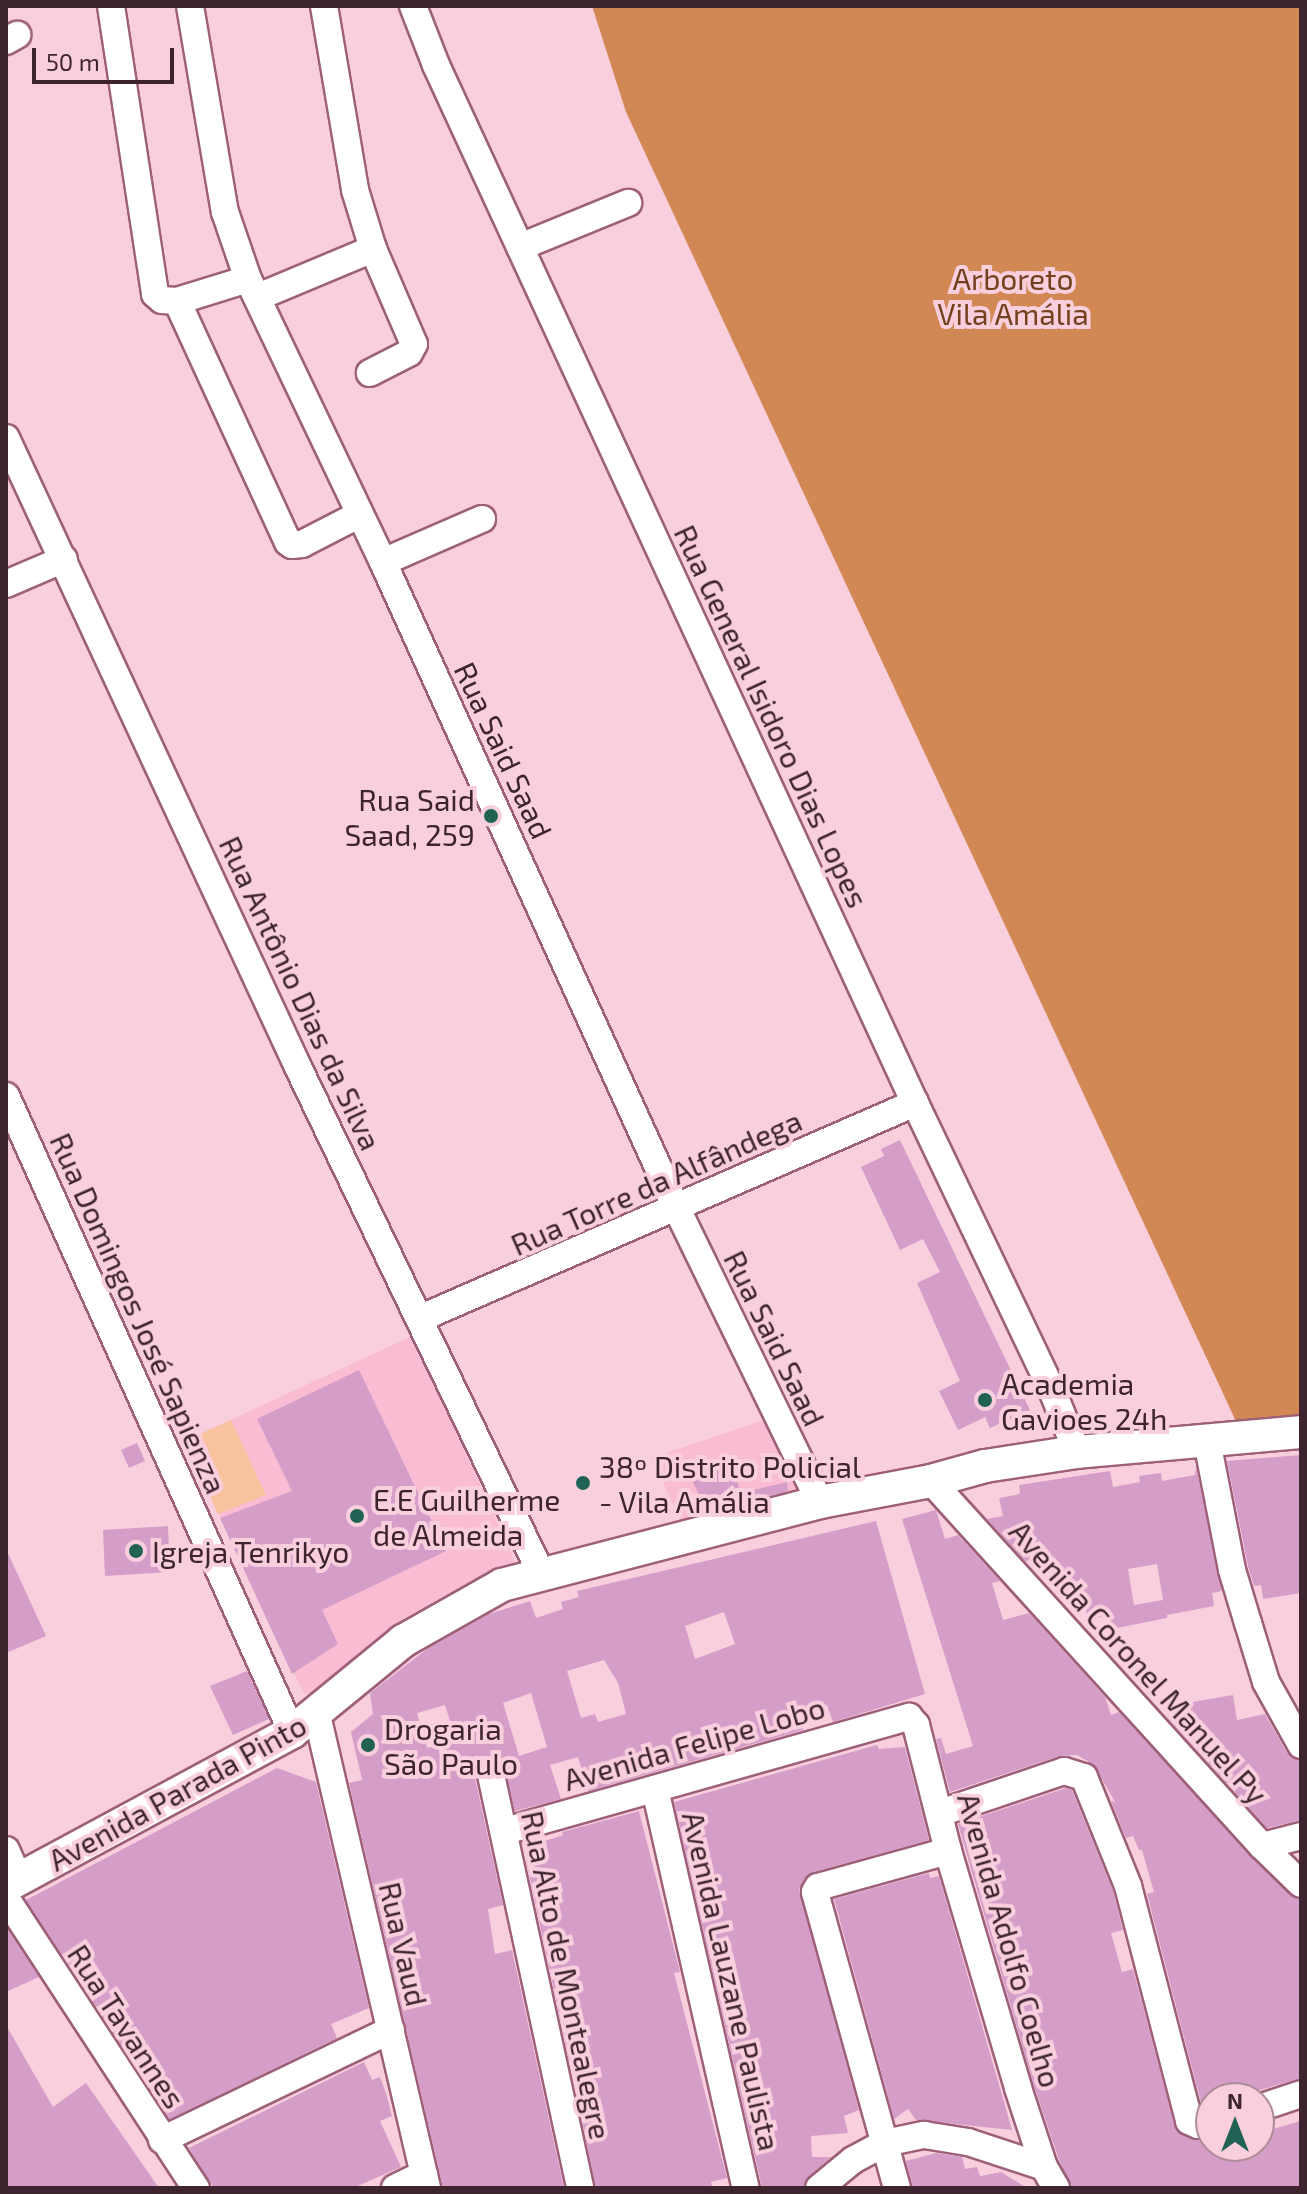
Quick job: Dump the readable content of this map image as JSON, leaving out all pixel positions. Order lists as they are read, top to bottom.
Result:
{
  "streets": {
    "main road": ["Avenida Parada Pinto"],
    "street": [
      "Rua General Isidoro Dias Lopes",
      "Rua Said Saad",
      "Rua Antônio Dias da Silva",
      "Rua Torre da Alfândega",
      "Rua Domingos José Sapienza",
      "Avenida Coronel Manuel Py",
      "Avenida Felipe Lobo",
      "Avenida Adolfo Coelho",
      "Rua Vaud",
      "Rua Alto de Montealegre",
      "Avenida Lauzane Paulista",
      "Rua Tavannes"
    ]
  },
  "crossings": [
    ["Rua General Isidoro Dias Lopes", "Rua Torre da Alfândega"],
    ["Rua General Isidoro Dias Lopes", "Avenida Parada Pinto"],
    ["Rua Said Saad", "Rua Torre da Alfândega"],
    ["Rua Said Saad", "Avenida Parada Pinto"],
    ["Rua Antônio Dias da Silva", "Rua Torre da Alfândega"],
    ["Rua Antônio Dias da Silva", "Avenida Parada Pinto"],
    ["Rua Domingos José Sapienza", "Avenida Parada Pinto"],
    ["Rua Domingos José Sapienza", "Rua Vaud"],
    ["Avenida Coronel Manuel Py", "Avenida Parada Pinto"],
    ["Avenida Felipe Lobo", "Avenida Adolfo Coelho"],
    ["Avenida Felipe Lobo", "Rua Alto de Montealegre"],
    ["Avenida Felipe Lobo", "Avenida Lauzane Paulista"],
    ["Avenida Parada Pinto", "Rua Vaud"],
    ["Avenida Parada Pinto", "Rua Tavannes"]
  ],
  "parks": ["Arboreto Vila Amália"],
  "places": [
    "Rua Said Saad, 259",
    "Academia Gavioes 24h",
    "38º Distrito Policial - Vila Amália",
    "E.E Guilherme de Almeida",
    "Igreja Tenrikyo",
    "Drogaria São Paulo"
  ],
  "scale_bar": "50 m",
  "north": "top"
}
